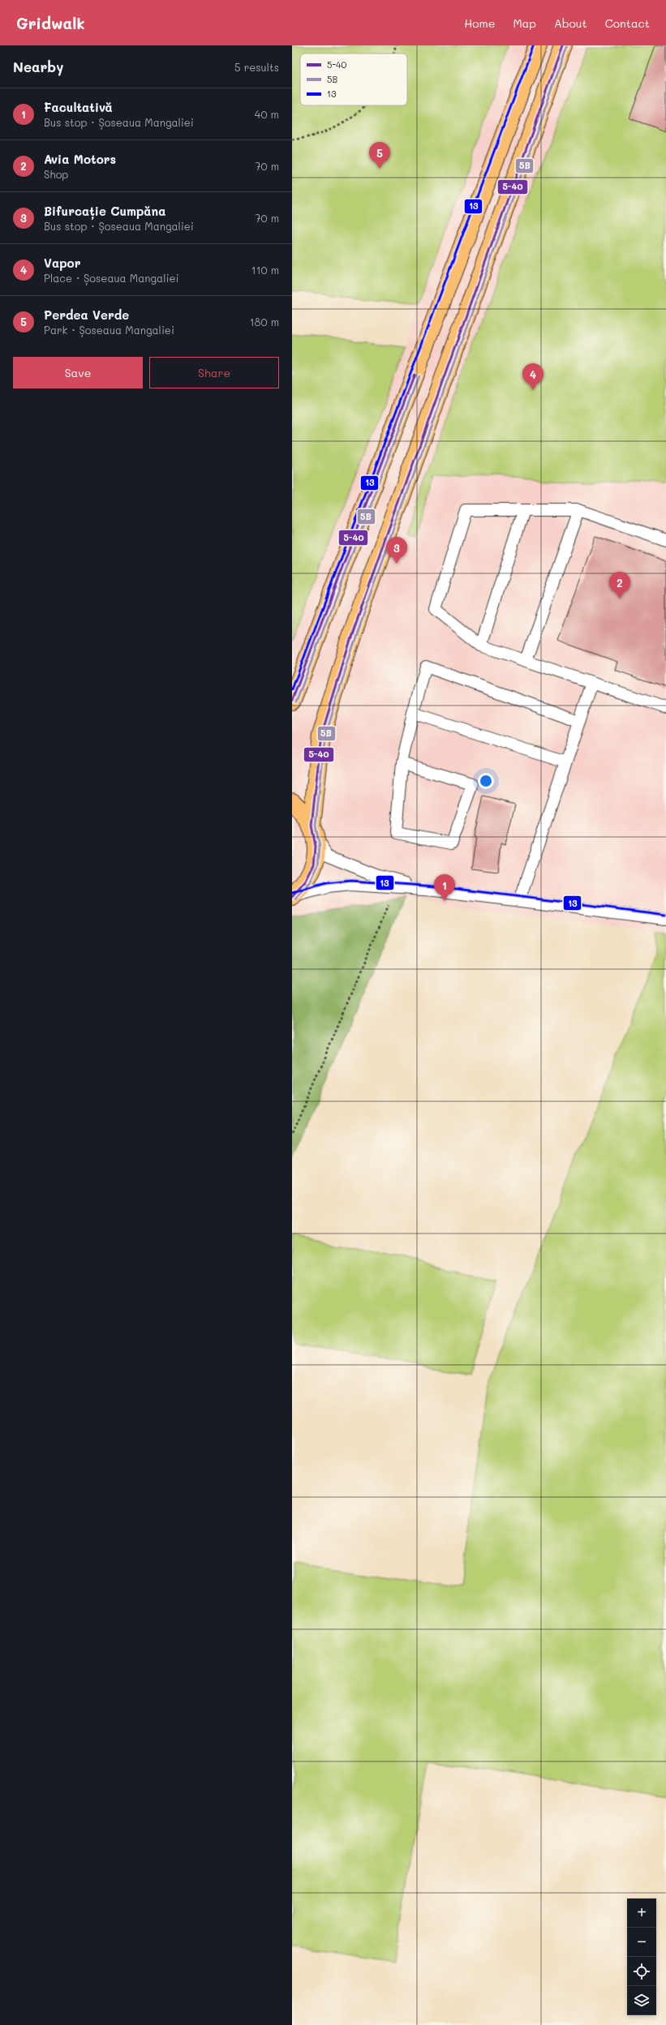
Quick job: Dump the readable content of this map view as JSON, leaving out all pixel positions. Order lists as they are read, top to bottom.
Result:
{
  "lines": ["transit line 5-40", "transit line 13", "transit line 5B"],
  "legend": ["5-40", "5B", "13"],
  "page": {
    "header": "Gridwalk",
    "nav": [
      "Home",
      "Map",
      "About",
      "Contact"
    ],
    "heading": ["Nearby", "5 results"],
    "list": [
      {
        "mark": "1",
        "name": "Facultativă",
        "note": "Bus stop · Șoseaua Mangaliei",
        "value": "40 m"
      },
      {
        "mark": "2",
        "name": "Avia Motors",
        "note": "Shop",
        "value": "70 m"
      },
      {
        "mark": "3",
        "name": "Bifurcație Cumpăna",
        "note": "Bus stop · Șoseaua Mangaliei",
        "value": "70 m"
      },
      {
        "mark": "4",
        "name": "Vapor",
        "note": "Place · Șoseaua Mangaliei",
        "value": "110 m"
      },
      {
        "mark": "5",
        "name": "Perdea Verde",
        "note": "Park · Șoseaua Mangaliei",
        "value": "180 m"
      }
    ],
    "pins": [
      "5",
      "4",
      "3",
      "2",
      "1"
    ],
    "buttons": ["Save", "Share"],
    "map_buttons": ["+", "−"]
  }
}
